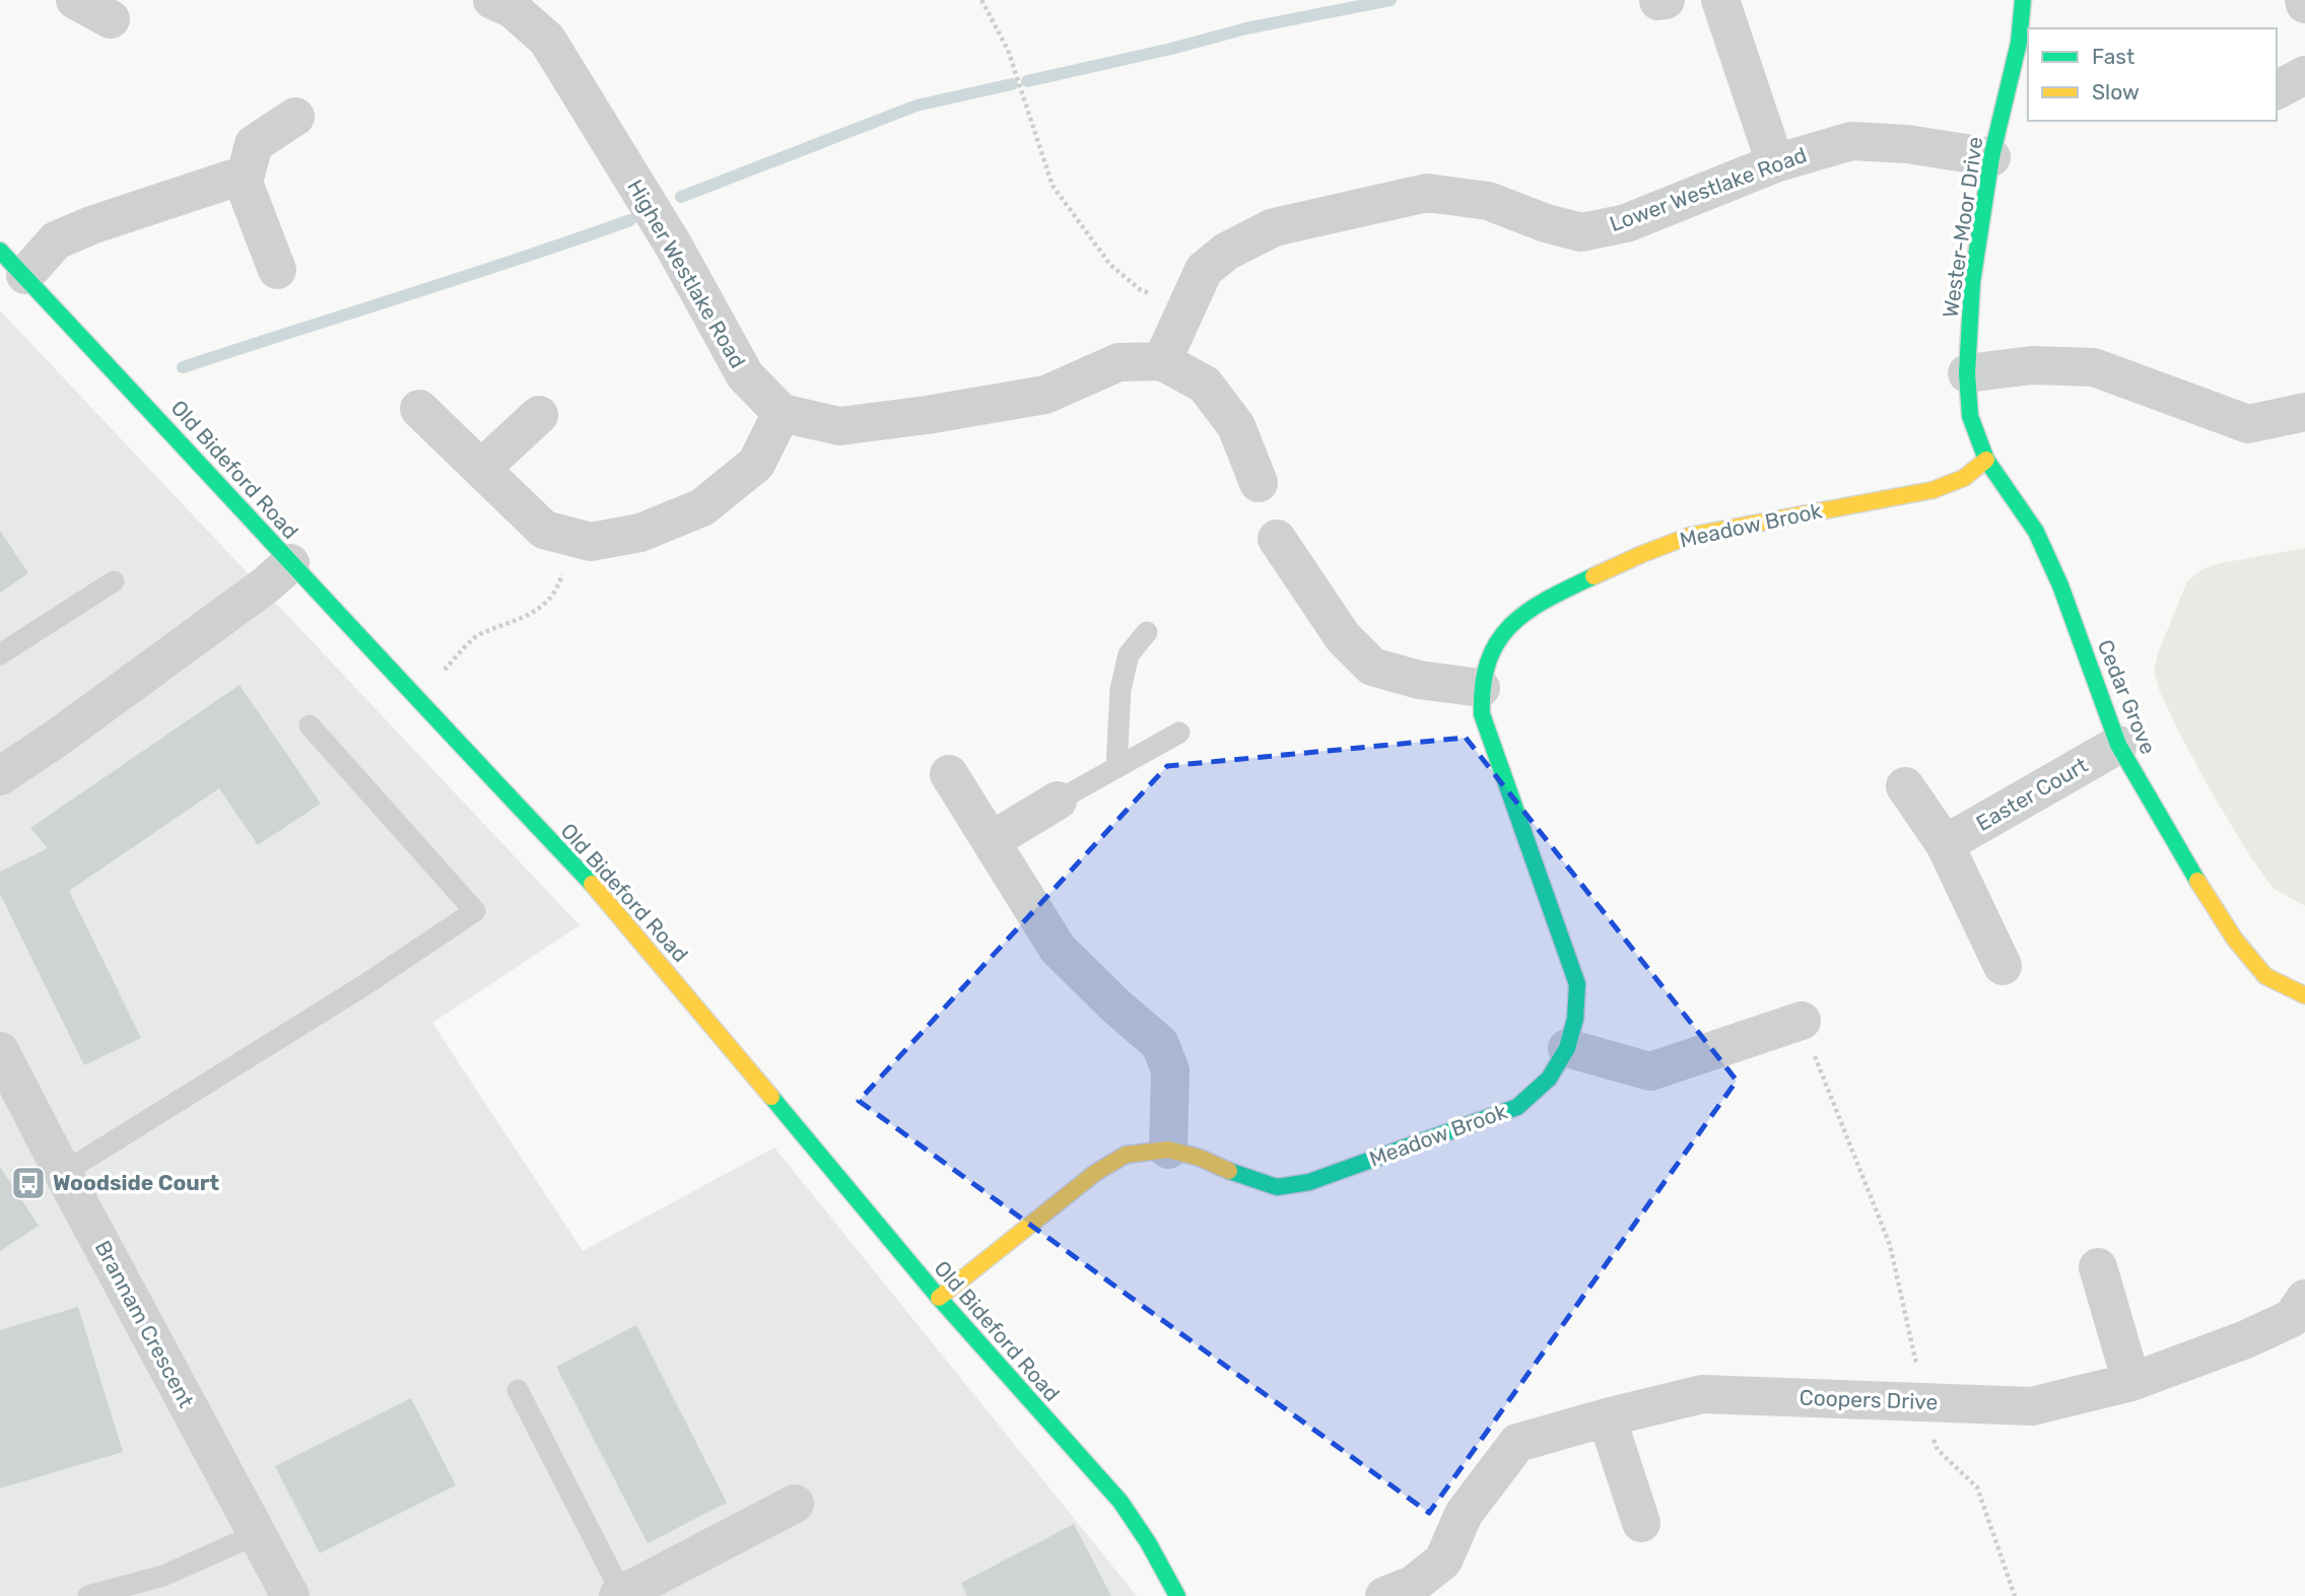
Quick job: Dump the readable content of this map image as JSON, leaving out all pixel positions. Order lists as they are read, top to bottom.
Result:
{
  "streets": {
    "street": [
      "Lower Westlake Road",
      "Wester-Moor Drive",
      "Higher Westlake Road",
      "Old Bideford Road",
      "Meadow Brook",
      "Cedar Grove",
      "Easter Court",
      "Brannam Crescent",
      "Coopers Drive"
    ]
  },
  "crossings": [
    ["Lower Westlake Road", "Wester-Moor Drive"],
    ["Wester-Moor Drive", "Meadow Brook"],
    ["Wester-Moor Drive", "Cedar Grove"],
    ["Old Bideford Road", "Meadow Brook"],
    ["Meadow Brook", "Cedar Grove"],
    ["Cedar Grove", "Easter Court"]
  ],
  "places": {
    "bus stop": ["Woodside Court"]
  },
  "legend": ["Fast", "Slow"]
}
